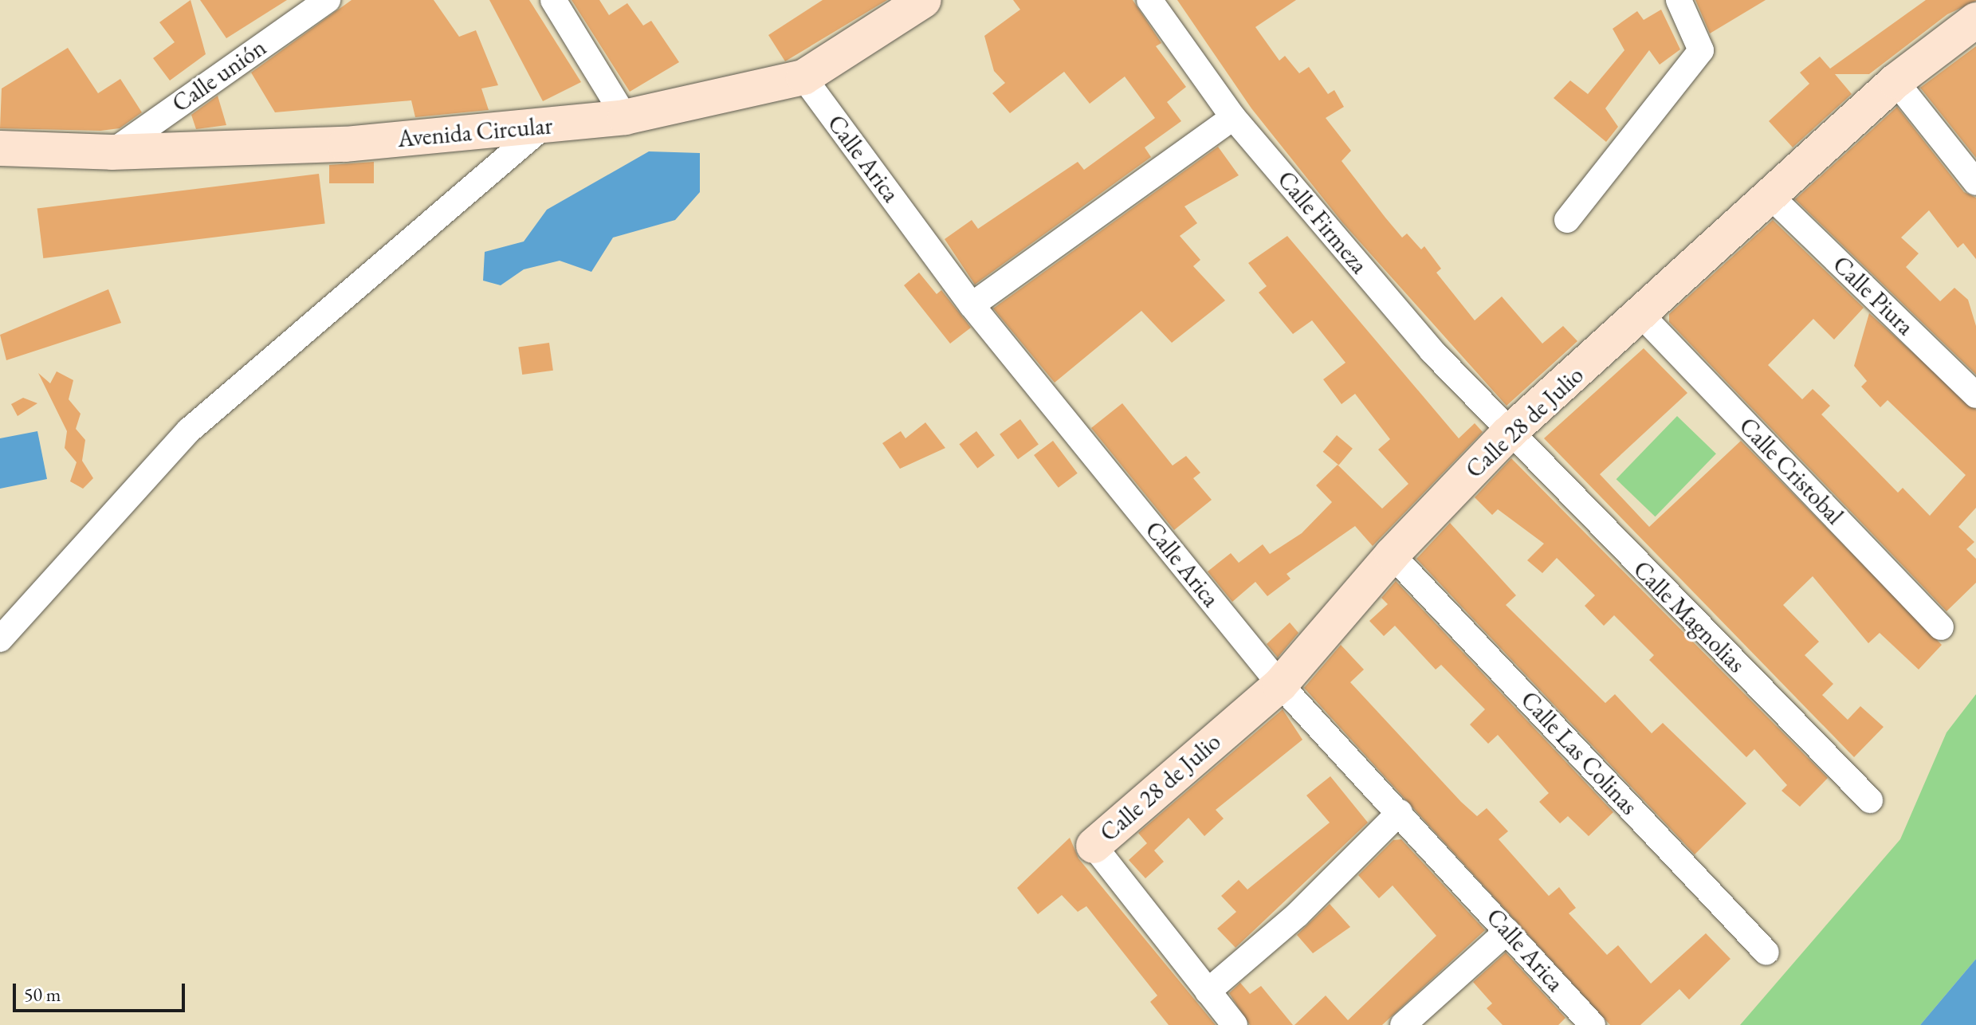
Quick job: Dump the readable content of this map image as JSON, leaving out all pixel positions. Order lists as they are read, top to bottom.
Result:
{
  "streets": {
    "street": [
      "Calle unión",
      "Avenida Circular",
      "Calle Arica",
      "Calle Firmeza",
      "Calle Piura",
      "Calle 28 de Julio",
      "Calle Cristobal",
      "Calle Magnolias",
      "Calle Las Colinas"
    ]
  },
  "crossings": [
    ["Calle unión", "Avenida Circular"],
    ["Avenida Circular", "Calle Arica"],
    ["Calle Arica", "Calle 28 de Julio"],
    ["Calle Firmeza", "Calle 28 de Julio"],
    ["Calle Firmeza", "Calle Magnolias"],
    ["Calle Piura", "Calle 28 de Julio"],
    ["Calle 28 de Julio", "Calle Cristobal"],
    ["Calle 28 de Julio", "Calle Magnolias"],
    ["Calle 28 de Julio", "Calle Las Colinas"]
  ],
  "scale_bar": "50 m"
}
